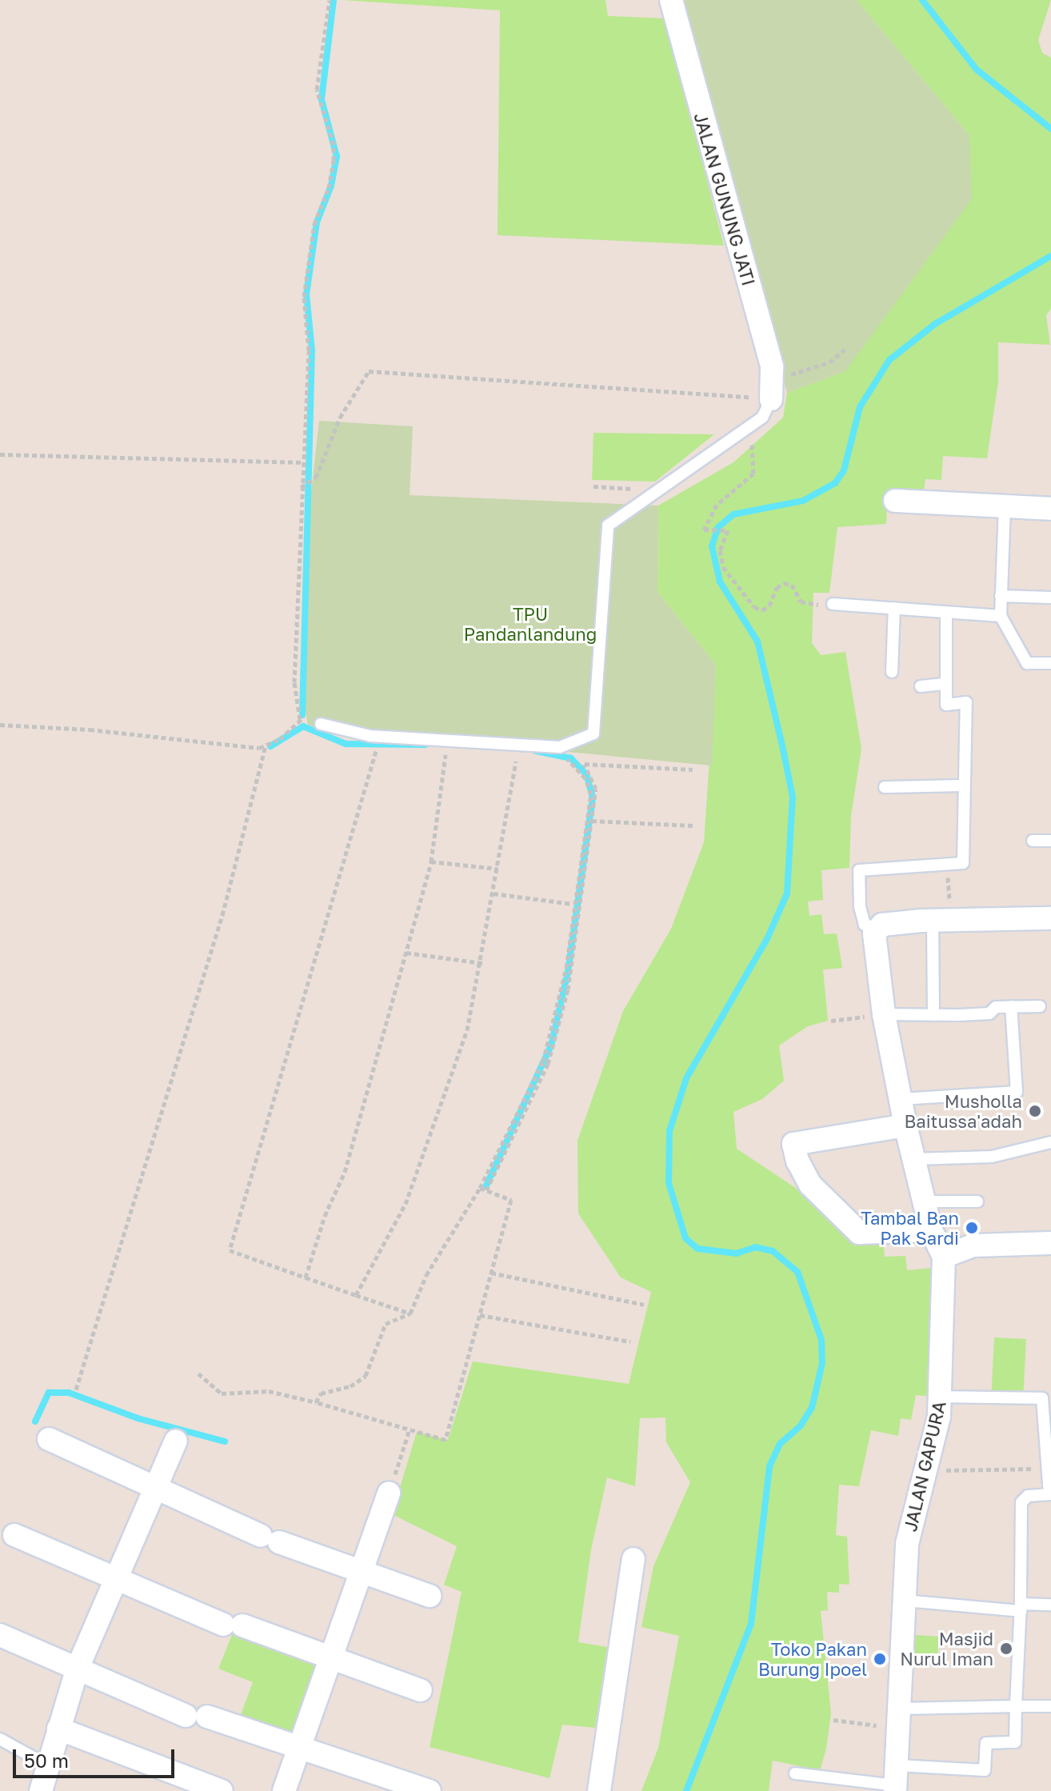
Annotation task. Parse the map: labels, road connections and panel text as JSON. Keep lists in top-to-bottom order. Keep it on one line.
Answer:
{"streets":{"street":["JALAN GUNUNG JATI","JALAN GAPURA"]},"parks":["TPU Pandanlandung"],"places":["Musholla Baitussa'adah","Tambal Ban Pak Sardi","Masjid Nurul Iman","Toko Pakan Burung Ipoel"],"scale_bar":"50 m"}
